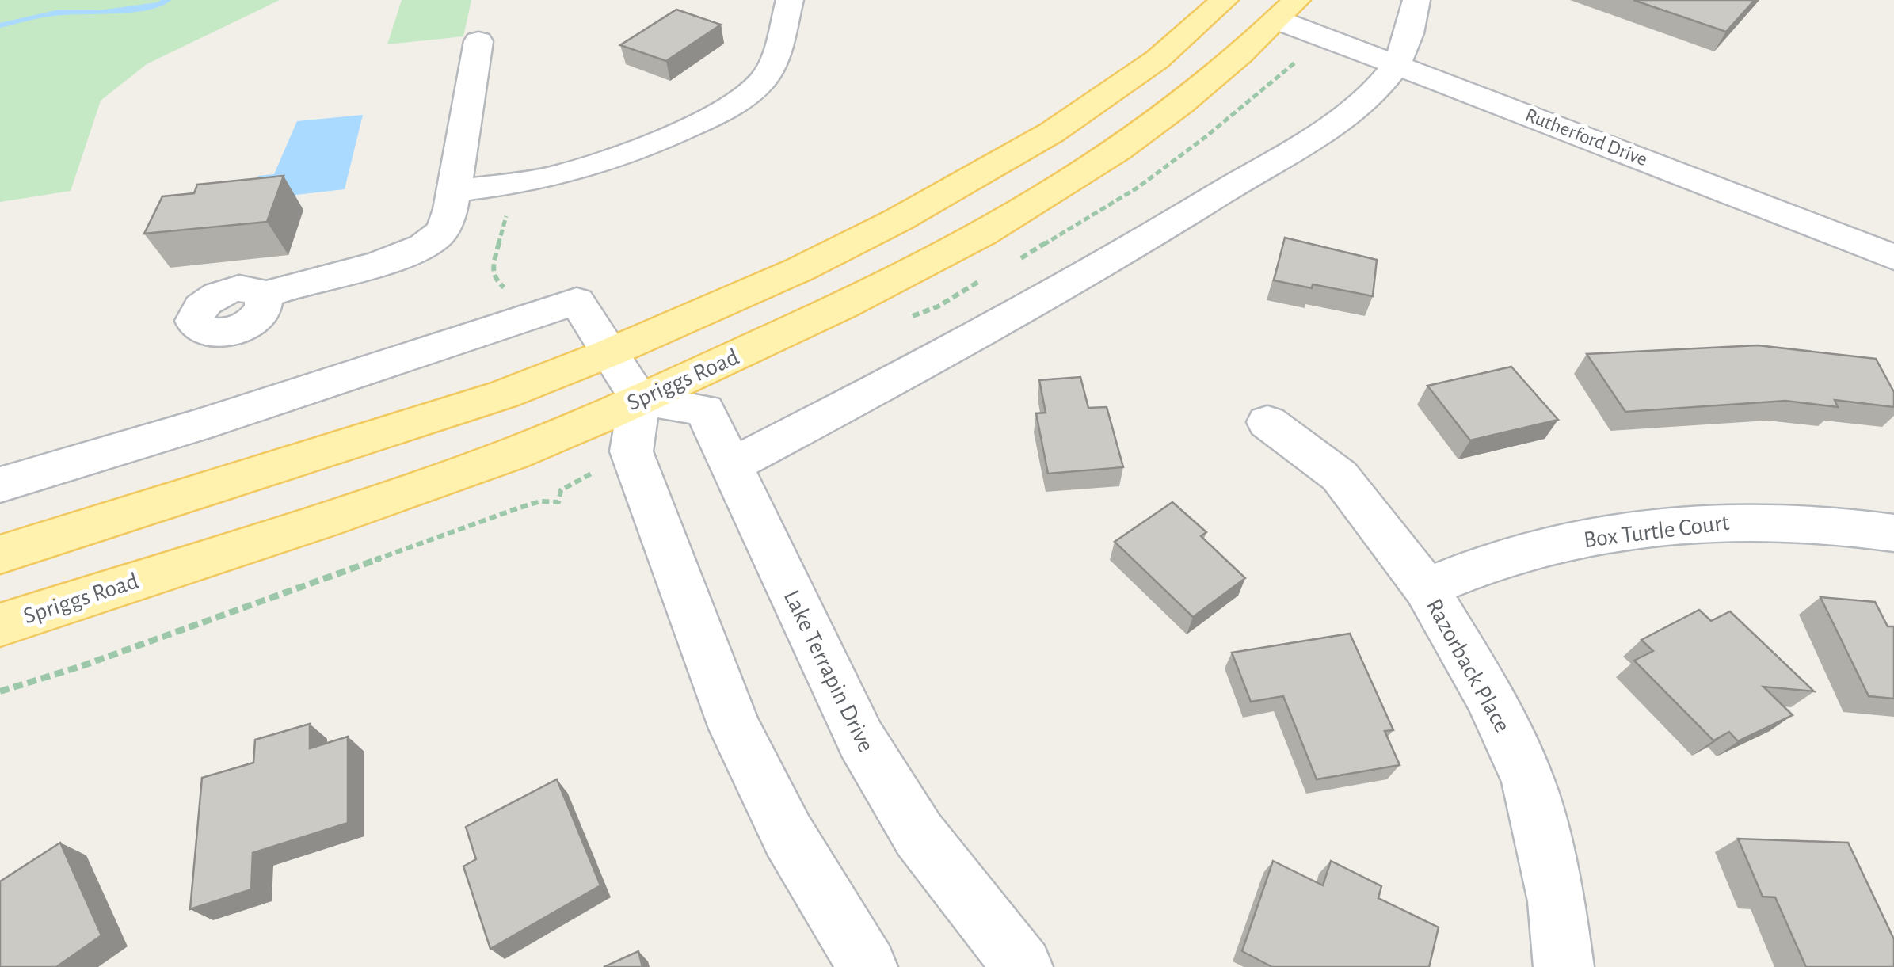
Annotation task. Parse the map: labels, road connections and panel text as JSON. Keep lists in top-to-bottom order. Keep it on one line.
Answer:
{"streets":{"main road":["Spriggs Road"],"street":["Rutherford Drive","Box Turtle Court","Razorback Place","Lake Terrapin Drive"]},"crossings":[["Rutherford Drive","Spriggs Road"],["Spriggs Road","Lake Terrapin Drive"],["Box Turtle Court","Razorback Place"]]}
